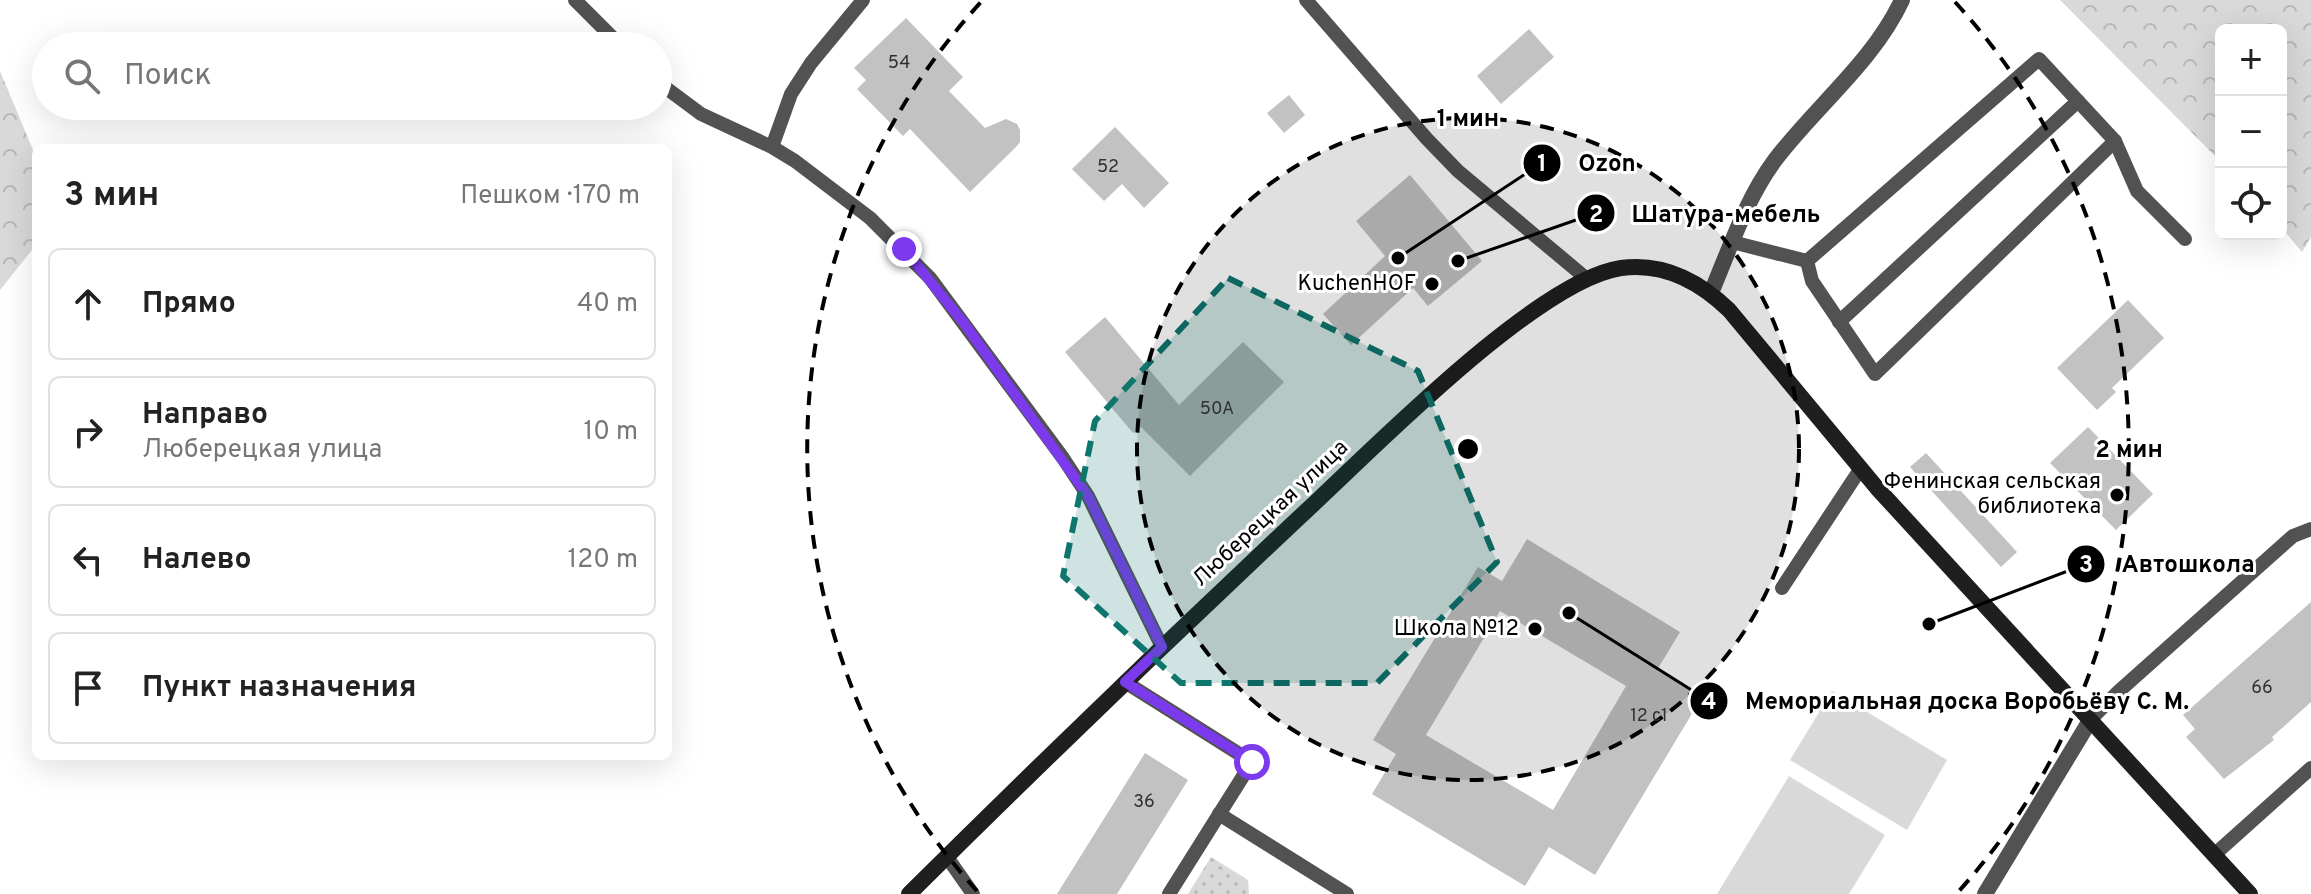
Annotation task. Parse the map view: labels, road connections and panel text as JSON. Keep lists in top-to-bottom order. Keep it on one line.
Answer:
{"streets":{"main road":["Люберецкая улица"]},"places":["Ozon","Шатура-мебель","KuchenHOF","Фенинская сельская библиотека","Мемориальная доска Воробьёву С. М.","Автошкола","Школа №12"],"house_numbers":["54","52","50А","66","12 с1","36"],"page":{"map_buttons":["+","−"],"search":"Поиск","heading":["3 мин","Пешком · 170 m"],"list":[["Прямо","40 m"],["Направо","Люберецкая улица","10 m"],["Налево","120 m"],"Пункт назначения"]},"rings":["1 мин","2 мин"]}
